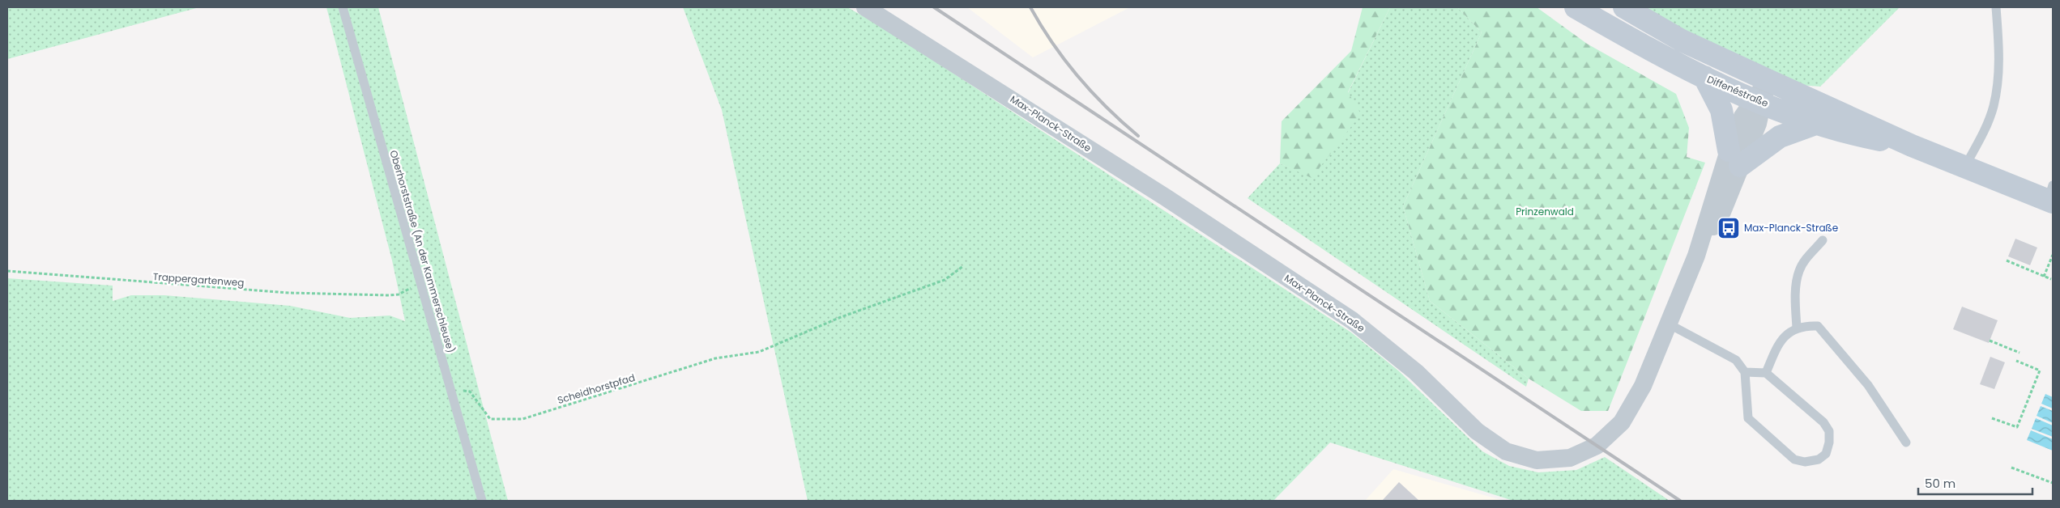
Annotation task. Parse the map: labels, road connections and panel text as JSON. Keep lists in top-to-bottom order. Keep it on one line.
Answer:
{"streets":{"main road":["Diffenéstraße"],"street":["Max-Planck-Straße"],"lane":["Oberhorststraße (An der Kammerschleuse)"],"path":["Trappergartenweg","Scheidhorstpfad"]},"crossings":[["Diffenéstraße","Max-Planck-Straße"],["Oberhorststraße (An der Kammerschleuse)","Trappergartenweg"],["Oberhorststraße (An der Kammerschleuse)","Scheidhorstpfad"]],"parks":["Prinzenwald"],"places":{"bus stop":["Max-Planck-Straße"]},"scale_bar":"50 m"}
